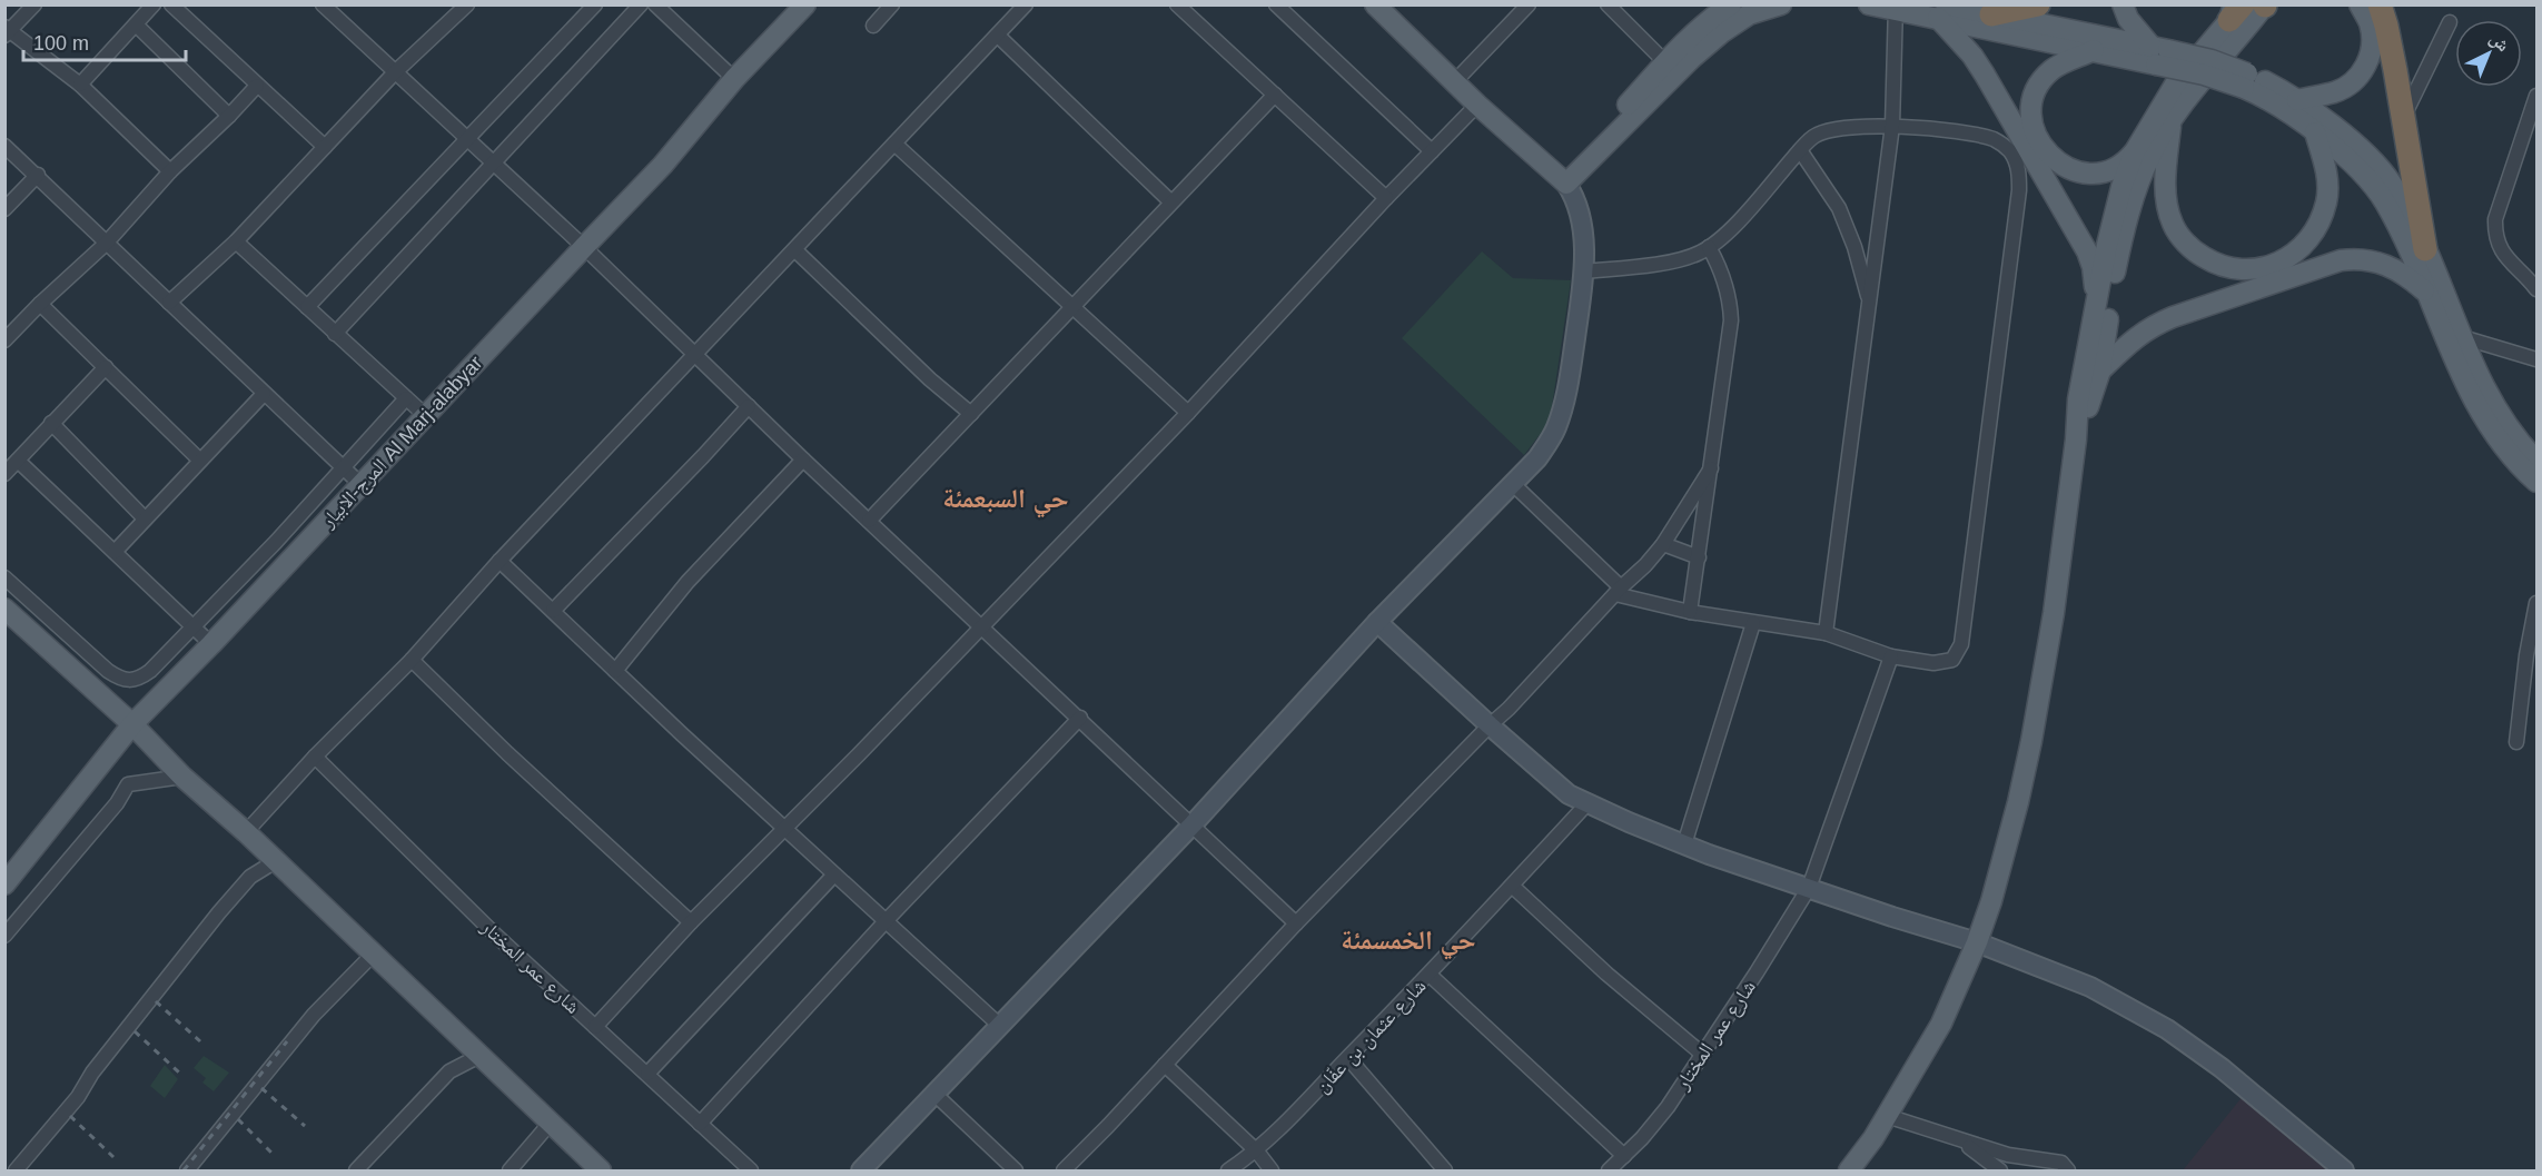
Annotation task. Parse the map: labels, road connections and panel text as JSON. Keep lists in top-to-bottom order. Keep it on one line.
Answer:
{"streets":{"main road":["المرج-الابيار Al Marj-alabyar"],"street":["شارع عمر المختار","شارع عثمان بن عفّان"]},"districts":["حي السبعمئة","حي الخمسمئة"],"scale_bar":"100 m","north":"top right"}
